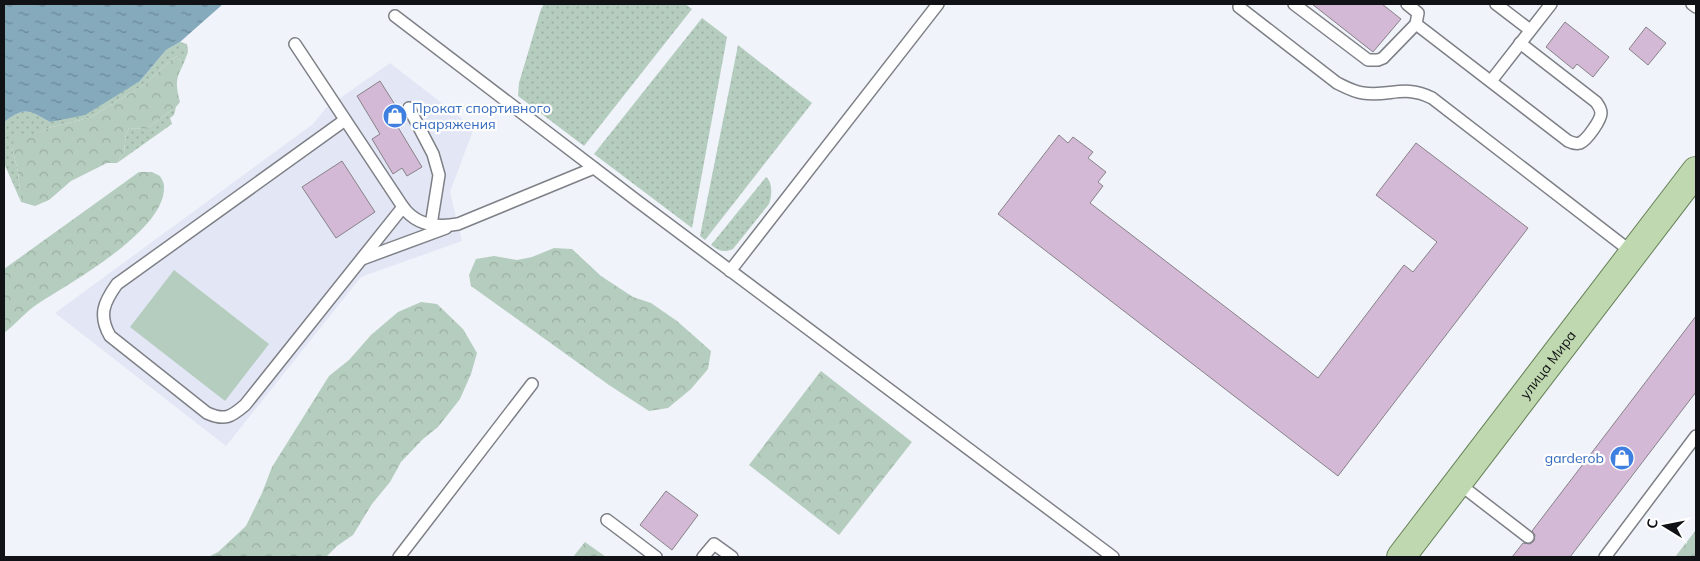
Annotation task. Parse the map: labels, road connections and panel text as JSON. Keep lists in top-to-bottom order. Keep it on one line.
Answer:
{"streets":{"main road":["улица Мира"]},"places":{"shop":["Прокат спортивного снаряжения","garderob"]},"north":"left"}
